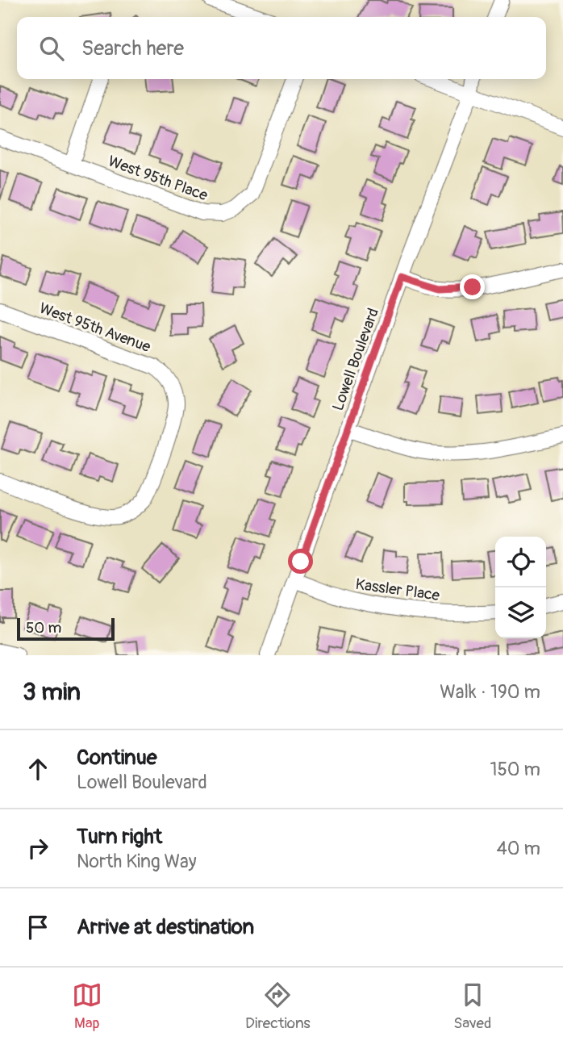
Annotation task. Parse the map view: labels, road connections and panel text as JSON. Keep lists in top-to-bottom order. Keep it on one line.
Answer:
{"streets":{"street":["West 95th Place","West 95th Avenue","Lowell Boulevard","Kassler Place"]},"crossings":[["Lowell Boulevard","Kassler Place"]],"scale_bar":"50 m","page":{"search":"Search here","scale":"50 m","heading":["3 min","Walk · 190 m"],"list":[["Continue","Lowell Boulevard","150 m"],["Turn right","North King Way","40 m"],"Arrive at destination"],"nav":["Map","Directions","Saved"]}}
